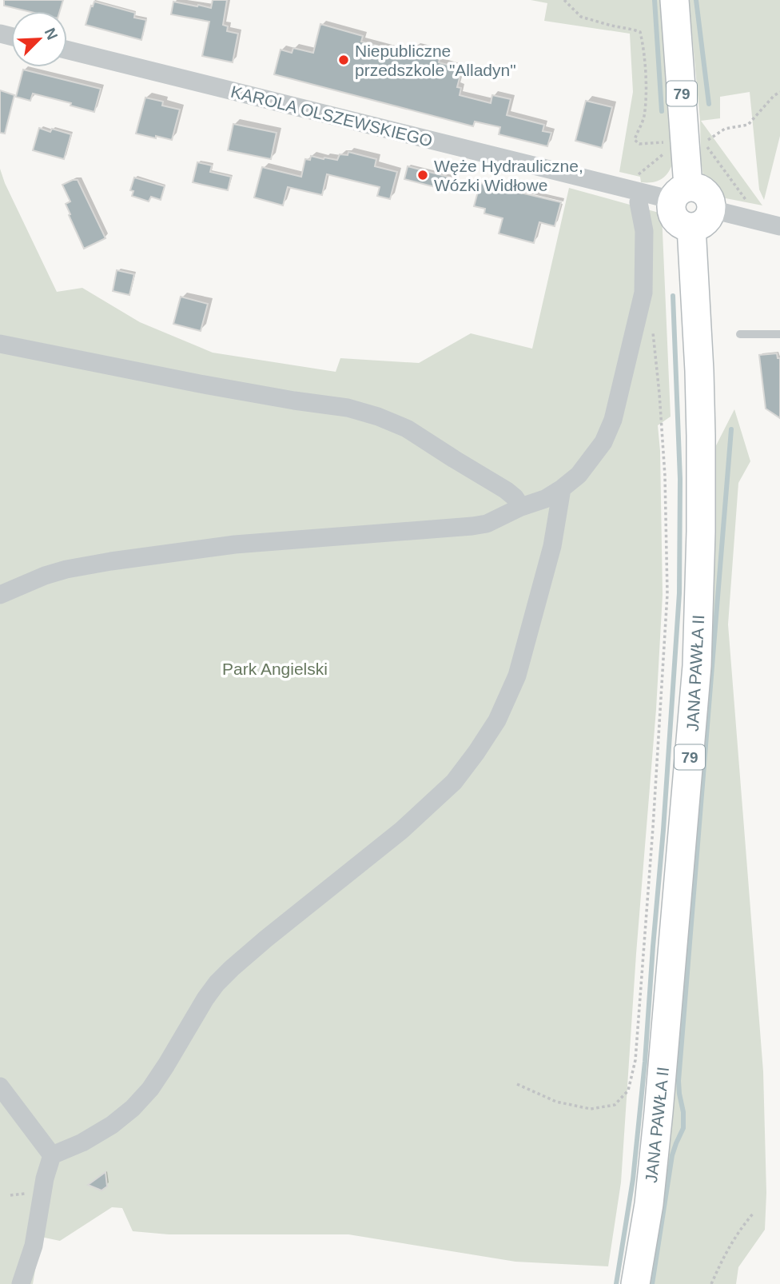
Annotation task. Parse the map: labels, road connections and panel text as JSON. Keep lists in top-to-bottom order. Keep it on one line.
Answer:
{"streets":{"main road":["79","JANA PAWŁA II"],"street":["KAROLA OLSZEWSKIEGO"]},"crossings":[["79","KAROLA OLSZEWSKIEGO"],["79","JANA PAWŁA II"],["KAROLA OLSZEWSKIEGO","JANA PAWŁA II"]],"parks":["Park Angielski"],"places":["Niepubliczne przedszkole \"Alladyn\"","Węże Hydrauliczne, Wózki Widłowe"],"north":"top right"}
